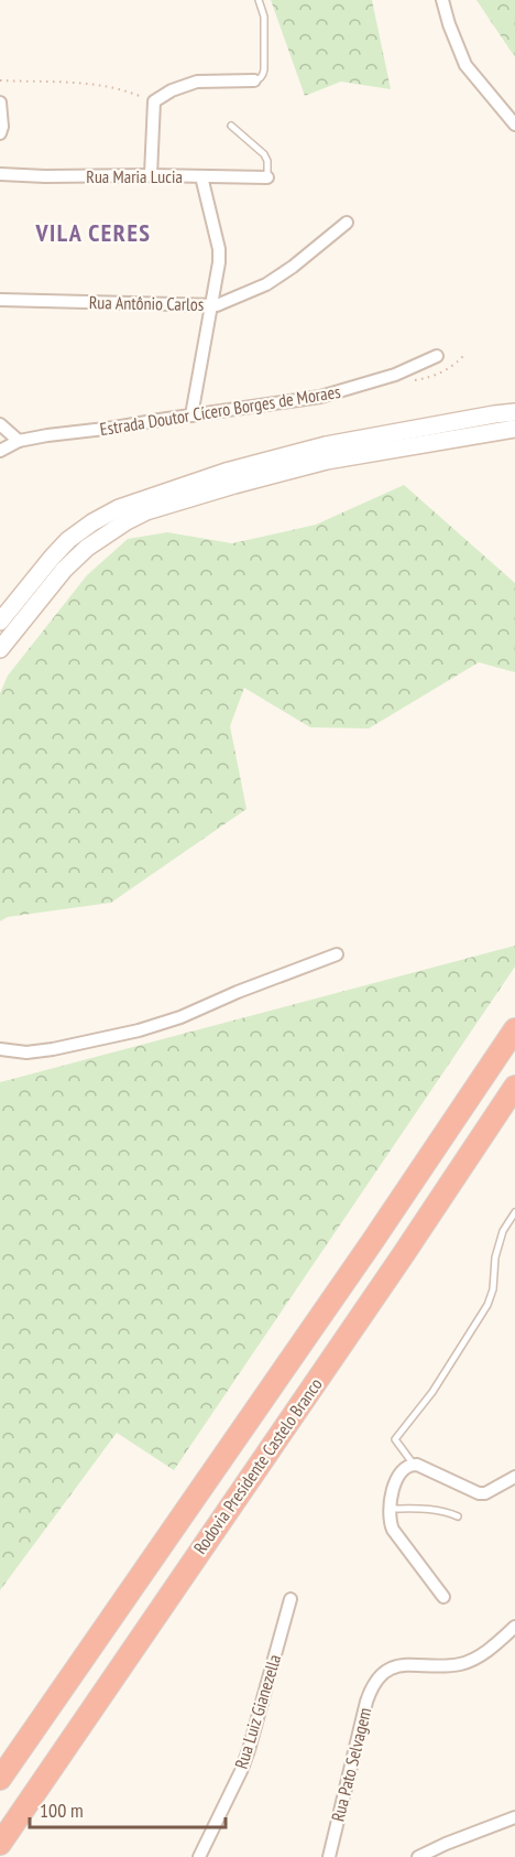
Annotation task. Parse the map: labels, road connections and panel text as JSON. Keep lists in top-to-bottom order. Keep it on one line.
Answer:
{"streets":{"highway":["Rodovia Presidente Castelo Branco"],"street":["Rua Maria Lucia","Rua Antônio Carlos","Estrada Doutor Cícero Borges de Moraes","Rua Luiz Gianezella","Rua Pato Selvagem"]},"districts":["VILA CERES"],"scale_bar":"100 m"}
